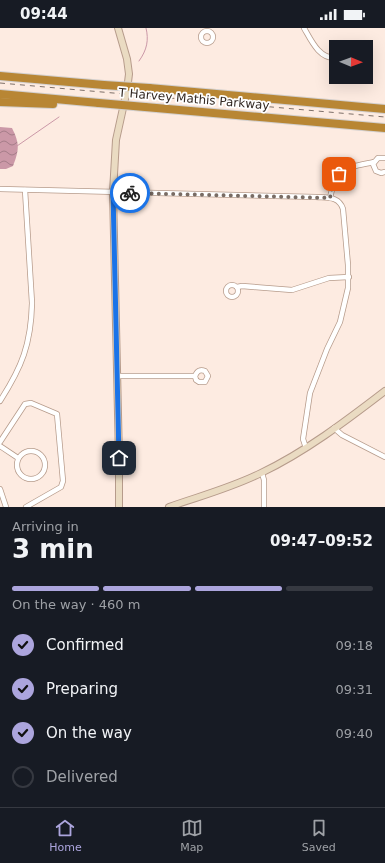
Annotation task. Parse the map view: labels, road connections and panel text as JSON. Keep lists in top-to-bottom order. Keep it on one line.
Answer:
{"streets":{"highway":["T Harvey Mathis Parkway"]},"north":"right","page":{"status":"09:44","heading":["3 min","Arriving in","09:47–09:52"],"bar":"On the way · 460 m","list":[["Confirmed","09:18"],["Preparing","09:31"],["On the way","09:40"],"Delivered"],"tabs":["Home","Map","Saved"]}}
